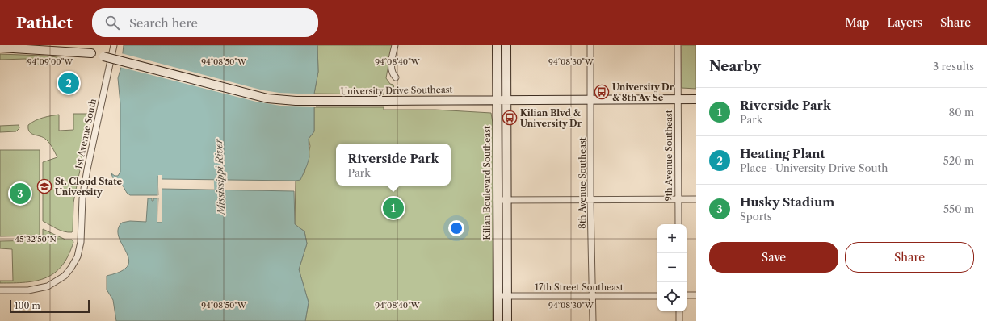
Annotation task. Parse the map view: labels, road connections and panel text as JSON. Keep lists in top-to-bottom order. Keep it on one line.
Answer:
{"streets":{"street":["University Drive Southeast","1st Avenue South","9th Avenue Southeast","Kilian Boulevard Southeast","8th Avenue Southeast","17th Street Southeast"]},"crossings":[["University Drive Southeast","9th Avenue Southeast"],["University Drive Southeast","Kilian Boulevard Southeast"],["University Drive Southeast","8th Avenue Southeast"],["Kilian Boulevard Southeast","17th Street Southeast"],["8th Avenue Southeast","17th Street Southeast"]],"water":["Mississippi River"],"places":{"bus stop":["University Dr & 8th Av Se","Kilian Blvd & University Dr"],"school or university":["St. Cloud State University"]},"scale_bar":"100 m","page":{"header":"Pathlet","search":"Search here","nav":["Map","Layers","Share"],"heading":["Nearby","3 results"],"pins":["2","3","1"],"list":[{"mark":"1","name":"Riverside Park","note":"Park","value":"80 m"},{"mark":"2","name":"Heating Plant","note":"Place · University Drive South","value":"520 m"},{"mark":"3","name":"Husky Stadium","note":"Sports","value":"550 m"}],"popup":["Riverside Park","Park"],"map_buttons":["+","−"],"buttons":["Save","Share"],"scale":"100 m"},"coordinates":["94°09'00\"W","94°08'50\"W","94°08'40\"W","94°08'30\"W","45°32'50\"N"]}
